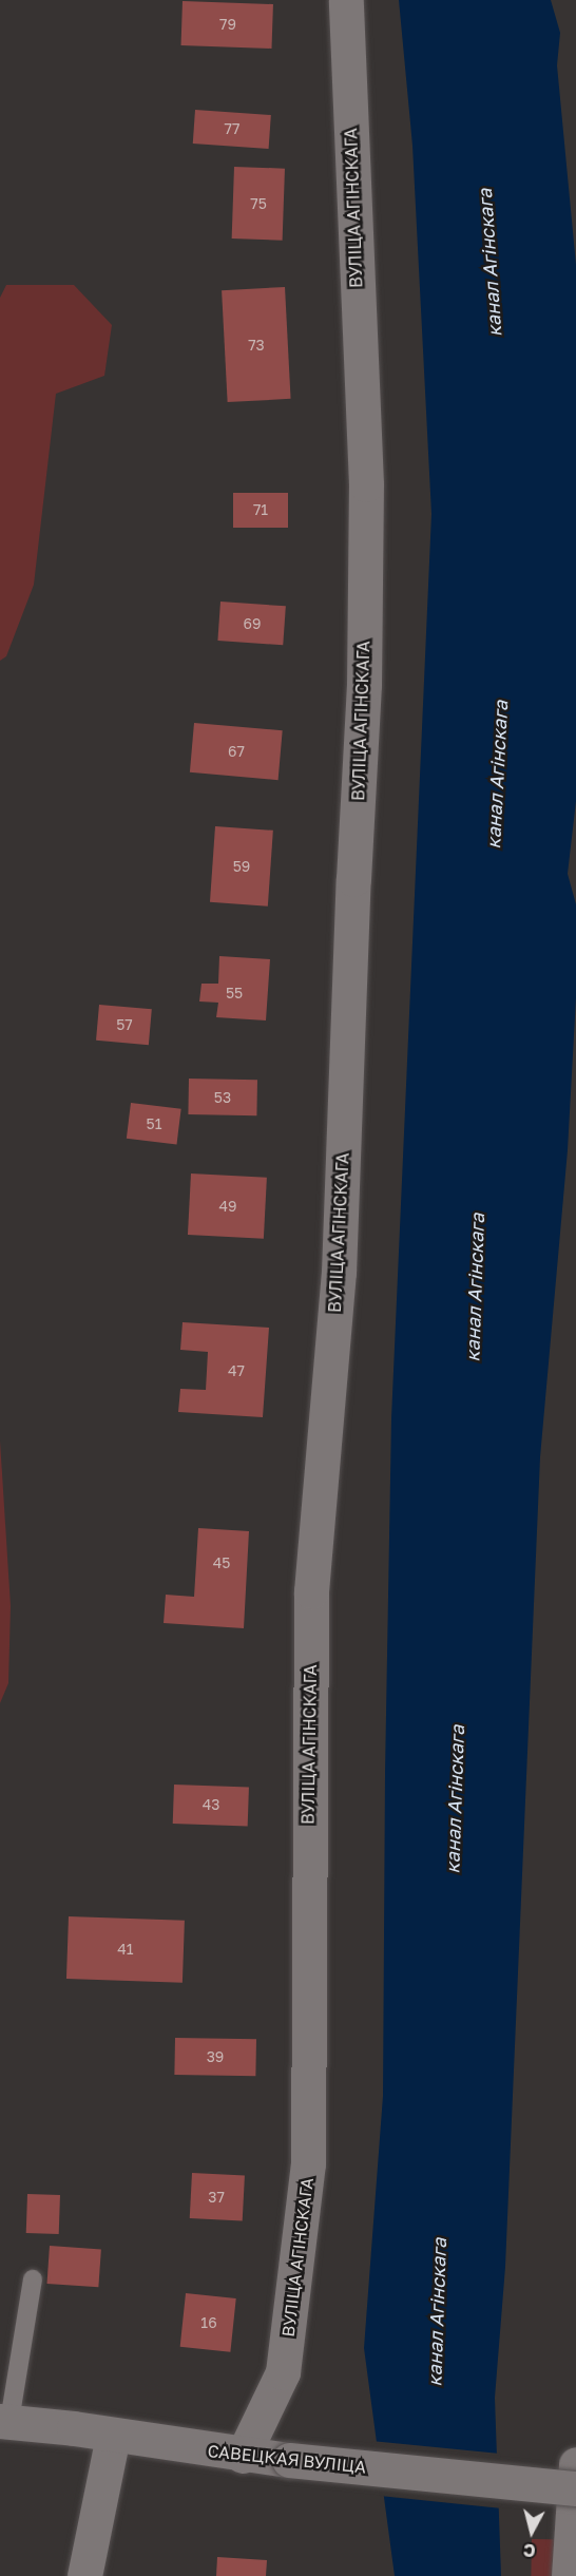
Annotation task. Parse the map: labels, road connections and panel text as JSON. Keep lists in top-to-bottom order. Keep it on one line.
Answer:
{"streets":{"street":["ВУЛІЦА АГІНСКАГА","САВЕЦКАЯ ВУЛІЦА"]},"crossings":[["ВУЛІЦА АГІНСКАГА","САВЕЦКАЯ ВУЛІЦА"]],"water":["канал Агінскага"],"house_numbers":["79","77","75","73","71","69","67","59","55","57","53","51","49","47","45","43","41","39","37","16"],"north":"bottom"}
